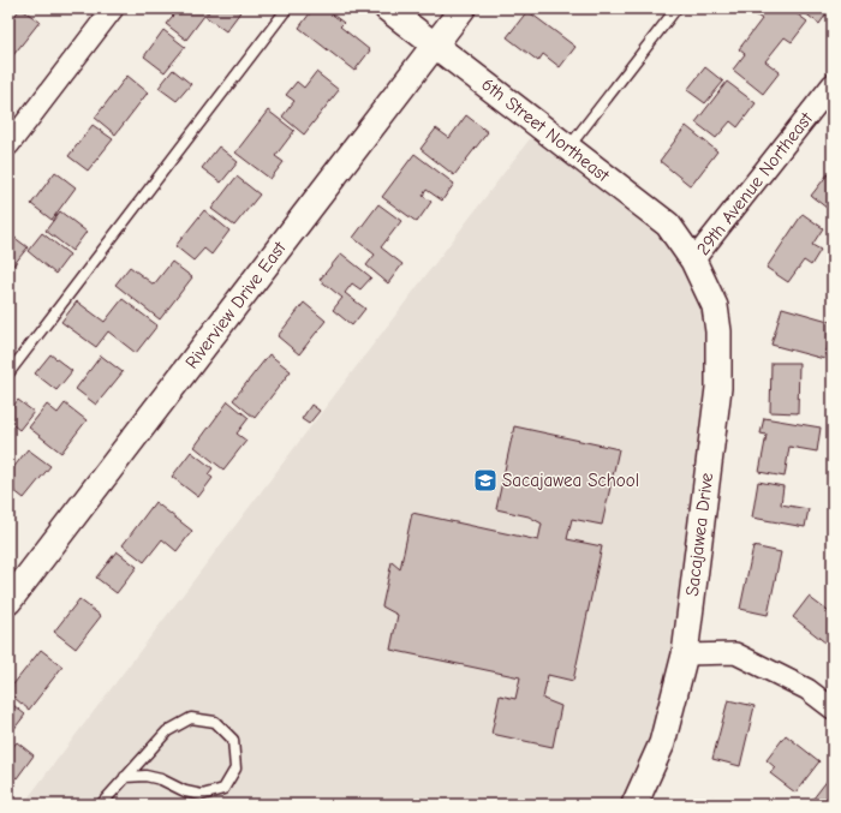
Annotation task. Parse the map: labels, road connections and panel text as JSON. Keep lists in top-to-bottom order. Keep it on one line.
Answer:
{"streets":{"street":["6th Street Northeast","29th Avenue Northeast","Riverview Drive East","Sacajawea Drive"]},"crossings":[["6th Street Northeast","29th Avenue Northeast"],["6th Street Northeast","Riverview Drive East"],["6th Street Northeast","Sacajawea Drive"],["29th Avenue Northeast","Sacajawea Drive"]],"places":{"school or university":["Sacajawea School"]}}
